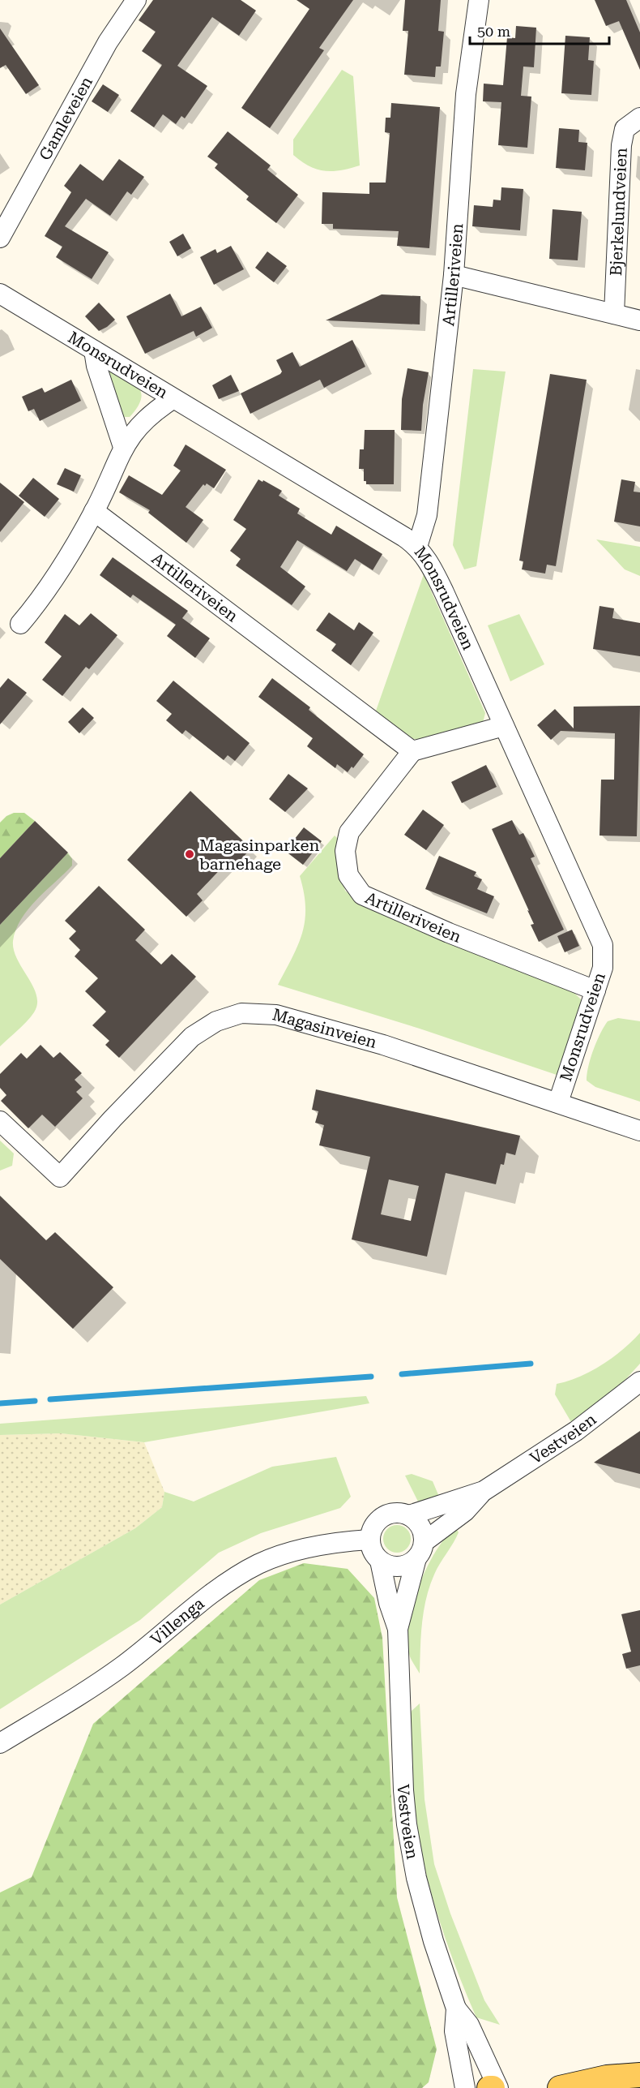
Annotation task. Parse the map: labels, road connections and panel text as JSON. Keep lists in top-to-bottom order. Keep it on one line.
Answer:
{"streets":{"street":["Gamleveien","Bjerkelundveien","Artilleriveien","Monsrudveien","Magasinveien","Vestveien","Villenga"]},"crossings":[["Artilleriveien","Monsrudveien"],["Monsrudveien","Magasinveien"],["Vestveien","Villenga"]],"places":["Magasinparken barnehage"],"scale_bar":"50 m"}
